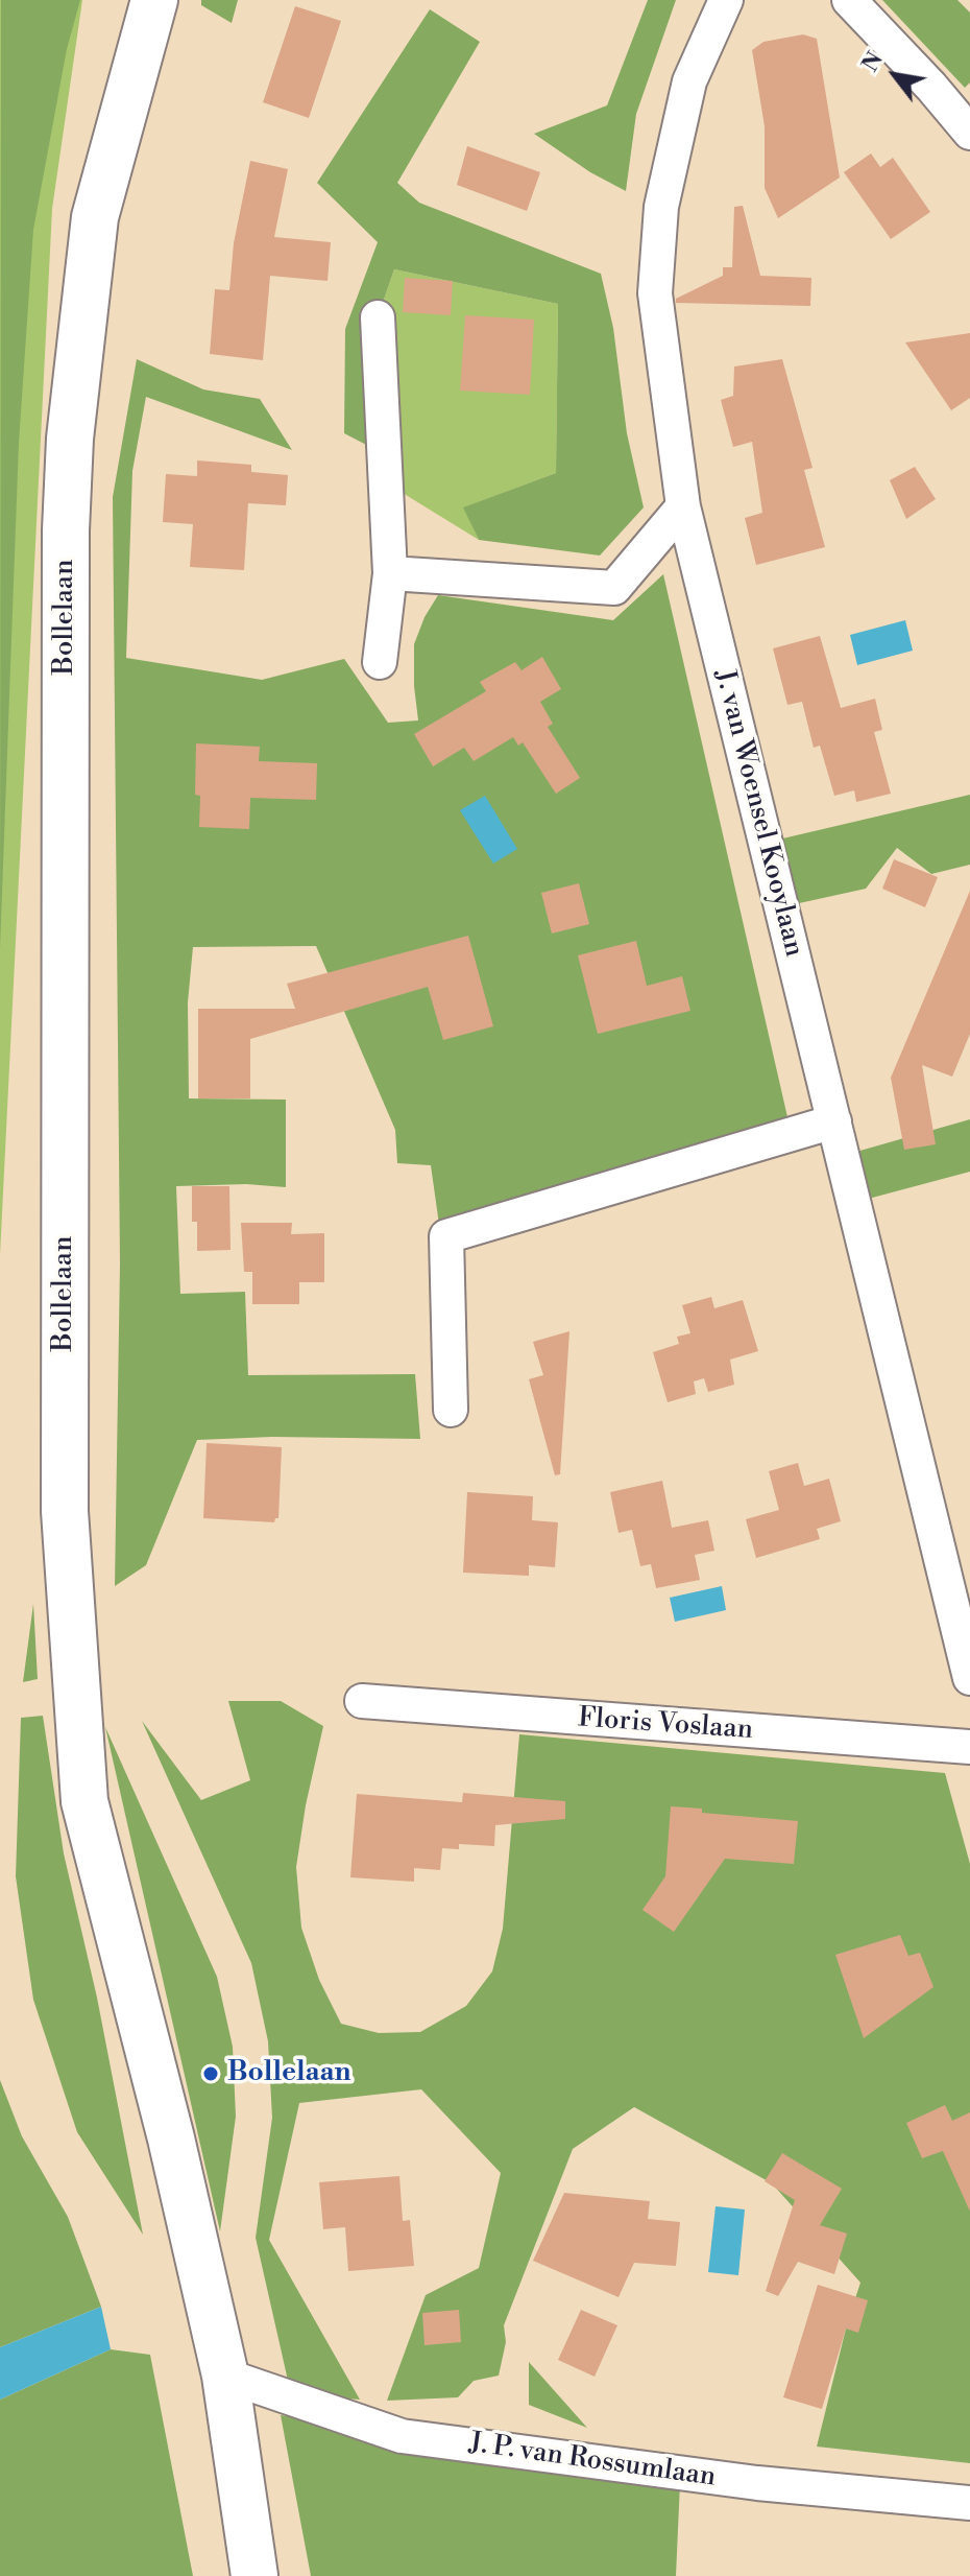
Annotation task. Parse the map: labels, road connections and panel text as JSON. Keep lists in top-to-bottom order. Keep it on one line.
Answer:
{"streets":{"main road":["Bollelaan"],"street":["J. van Woensel Kooylaan","Floris Voslaan","J. P. van Rossumlaan"]},"crossings":[["Bollelaan","J. P. van Rossumlaan"]],"places":["Bollelaan"],"north":"top left"}
